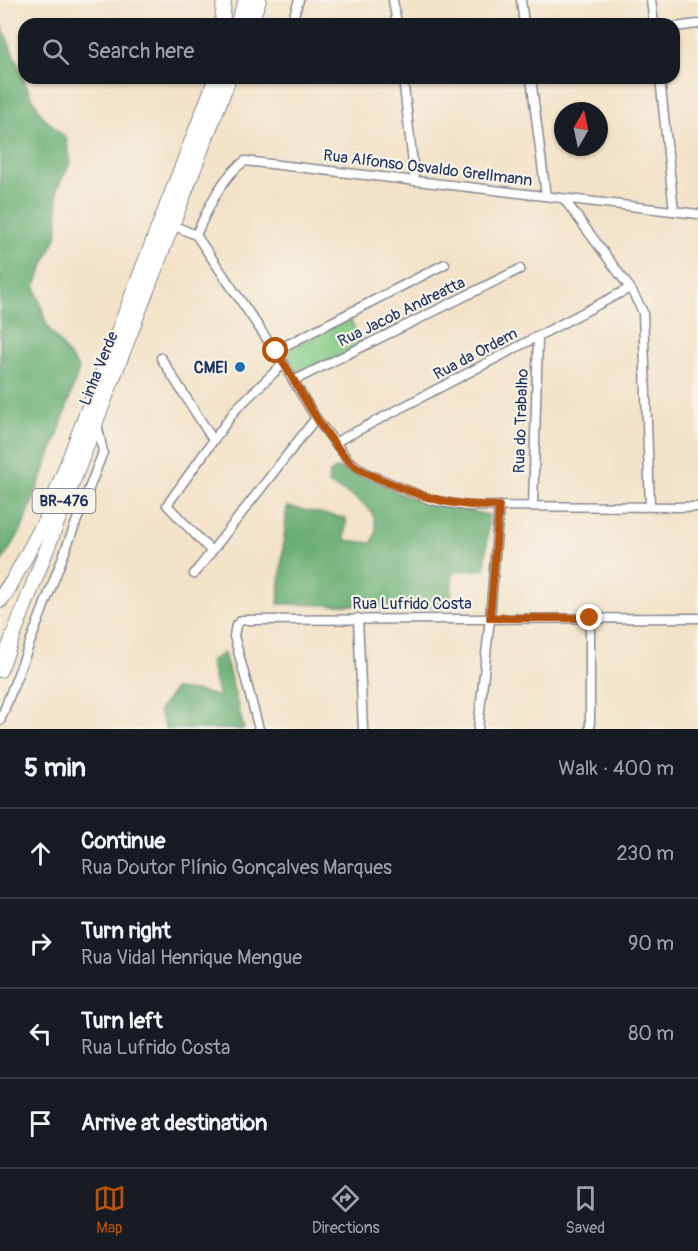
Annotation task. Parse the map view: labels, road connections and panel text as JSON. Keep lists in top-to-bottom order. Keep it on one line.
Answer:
{"streets":{"highway":["Linha Verde","BR-476"],"street":["Rua Alfonso Osvaldo Grellmann","Rua Jacob Andreatta","Rua da Ordem","Rua do Trabalho","Rua Lufrido Costa"]},"crossings":[["Rua da Ordem","Rua do Trabalho"]],"places":["CMEI"],"north":"top","page":{"search":"Search here","heading":["5 min","Walk · 400 m"],"list":[["Continue","Rua Doutor Plínio Gonçalves Marques","230 m"],["Turn right","Rua Vidal Henrique Mengue","90 m"],["Turn left","Rua Lufrido Costa","80 m"],"Arrive at destination"],"nav":["Map","Directions","Saved"]}}
